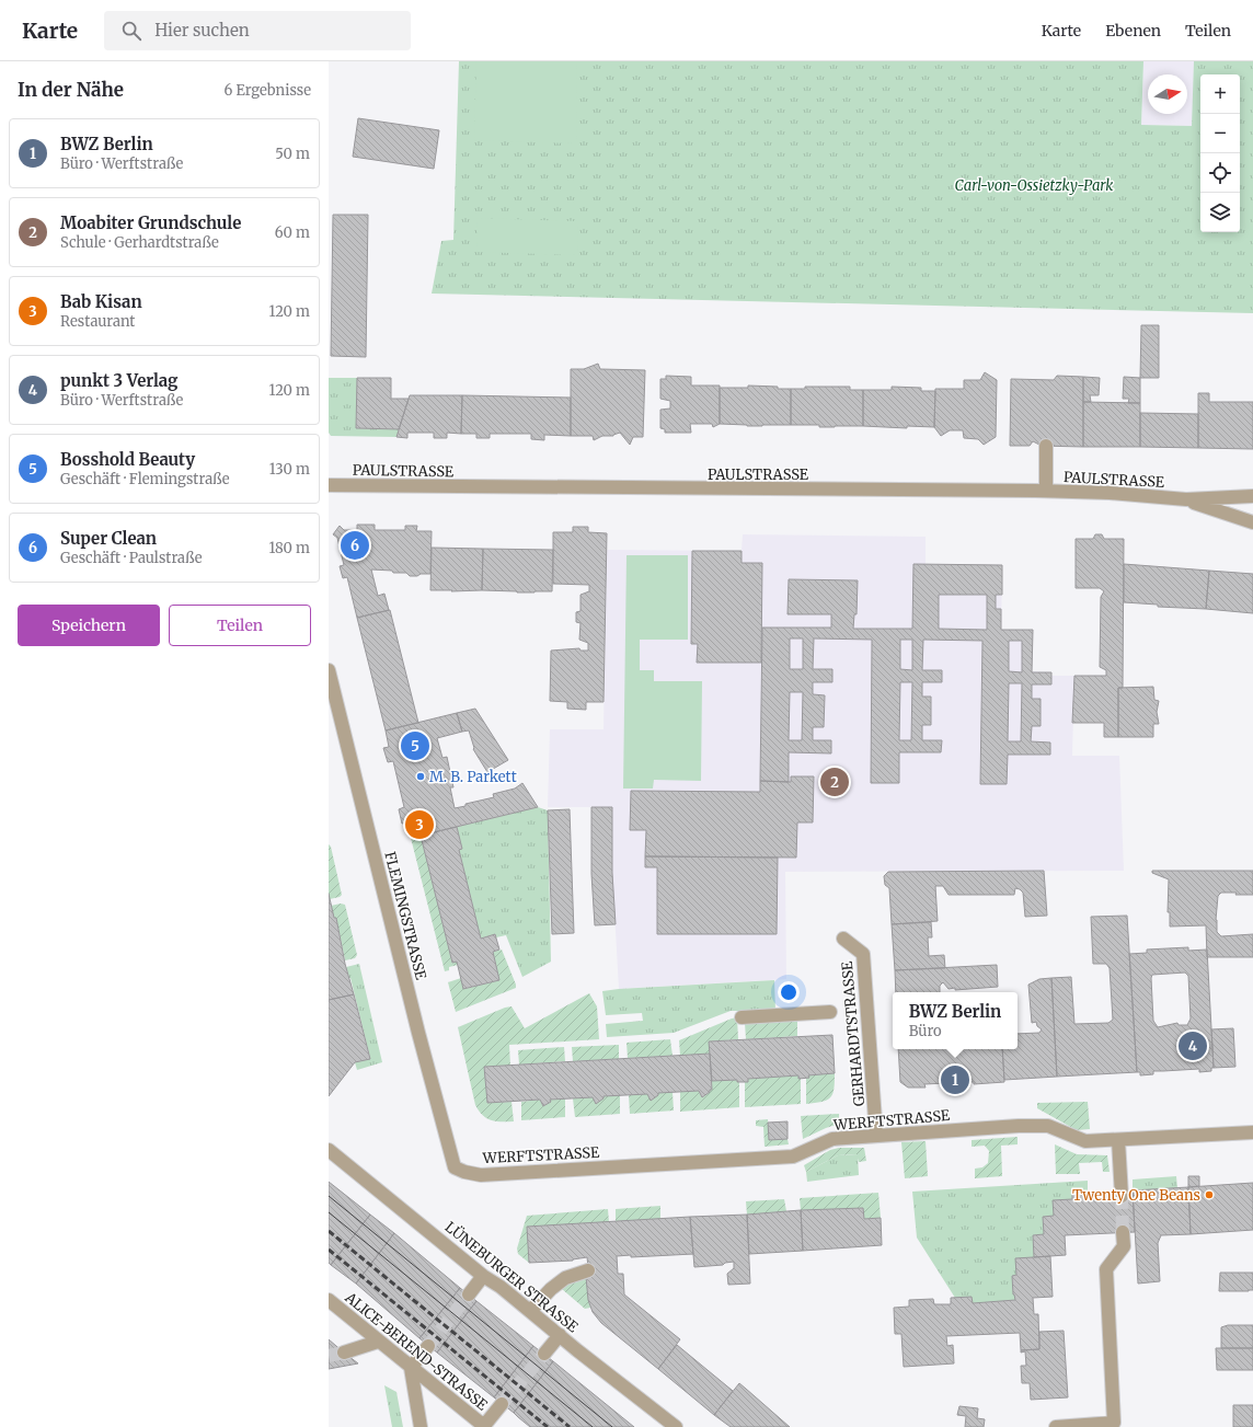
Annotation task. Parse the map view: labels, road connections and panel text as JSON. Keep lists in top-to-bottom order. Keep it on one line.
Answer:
{"streets":{"street":["PAULSTRASSE","FLEMINGSTRASSE","GERHARDTSTRASSE","WERFTSTRASSE","LÜNEBURGER STRASSE","ALICE-BEREND-STRASSE"]},"crossings":[["FLEMINGSTRASSE","WERFTSTRASSE"],["GERHARDTSTRASSE","WERFTSTRASSE"]],"parks":["Carl-von-Ossietzky-Park"],"places":["M. B. Parkett","Twenty One Beans"],"north":"right","page":{"header":"Karte","search":"Hier suchen","nav":["Karte","Ebenen","Teilen"],"heading":["In der Nähe","6 Ergebnisse"],"map_buttons":["+","−"],"list":[{"mark":"1","name":"BWZ Berlin","note":"Büro · Werftstraße","value":"50 m"},{"mark":"2","name":"Moabiter Grundschule","note":"Schule · Gerhardtstraße","value":"60 m"},{"mark":"3","name":"Bab Kisan","note":"Restaurant","value":"120 m"},{"mark":"4","name":"punkt 3 Verlag","note":"Büro · Werftstraße","value":"120 m"},{"mark":"5","name":"Bosshold Beauty","note":"Geschäft · Flemingstraße","value":"130 m"},{"mark":"6","name":"Super Clean","note":"Geschäft · Paulstraße","value":"180 m"}],"pins":["6","5","2","3","4","1"],"buttons":["Speichern","Teilen"],"popup":["BWZ Berlin","Büro"]}}
